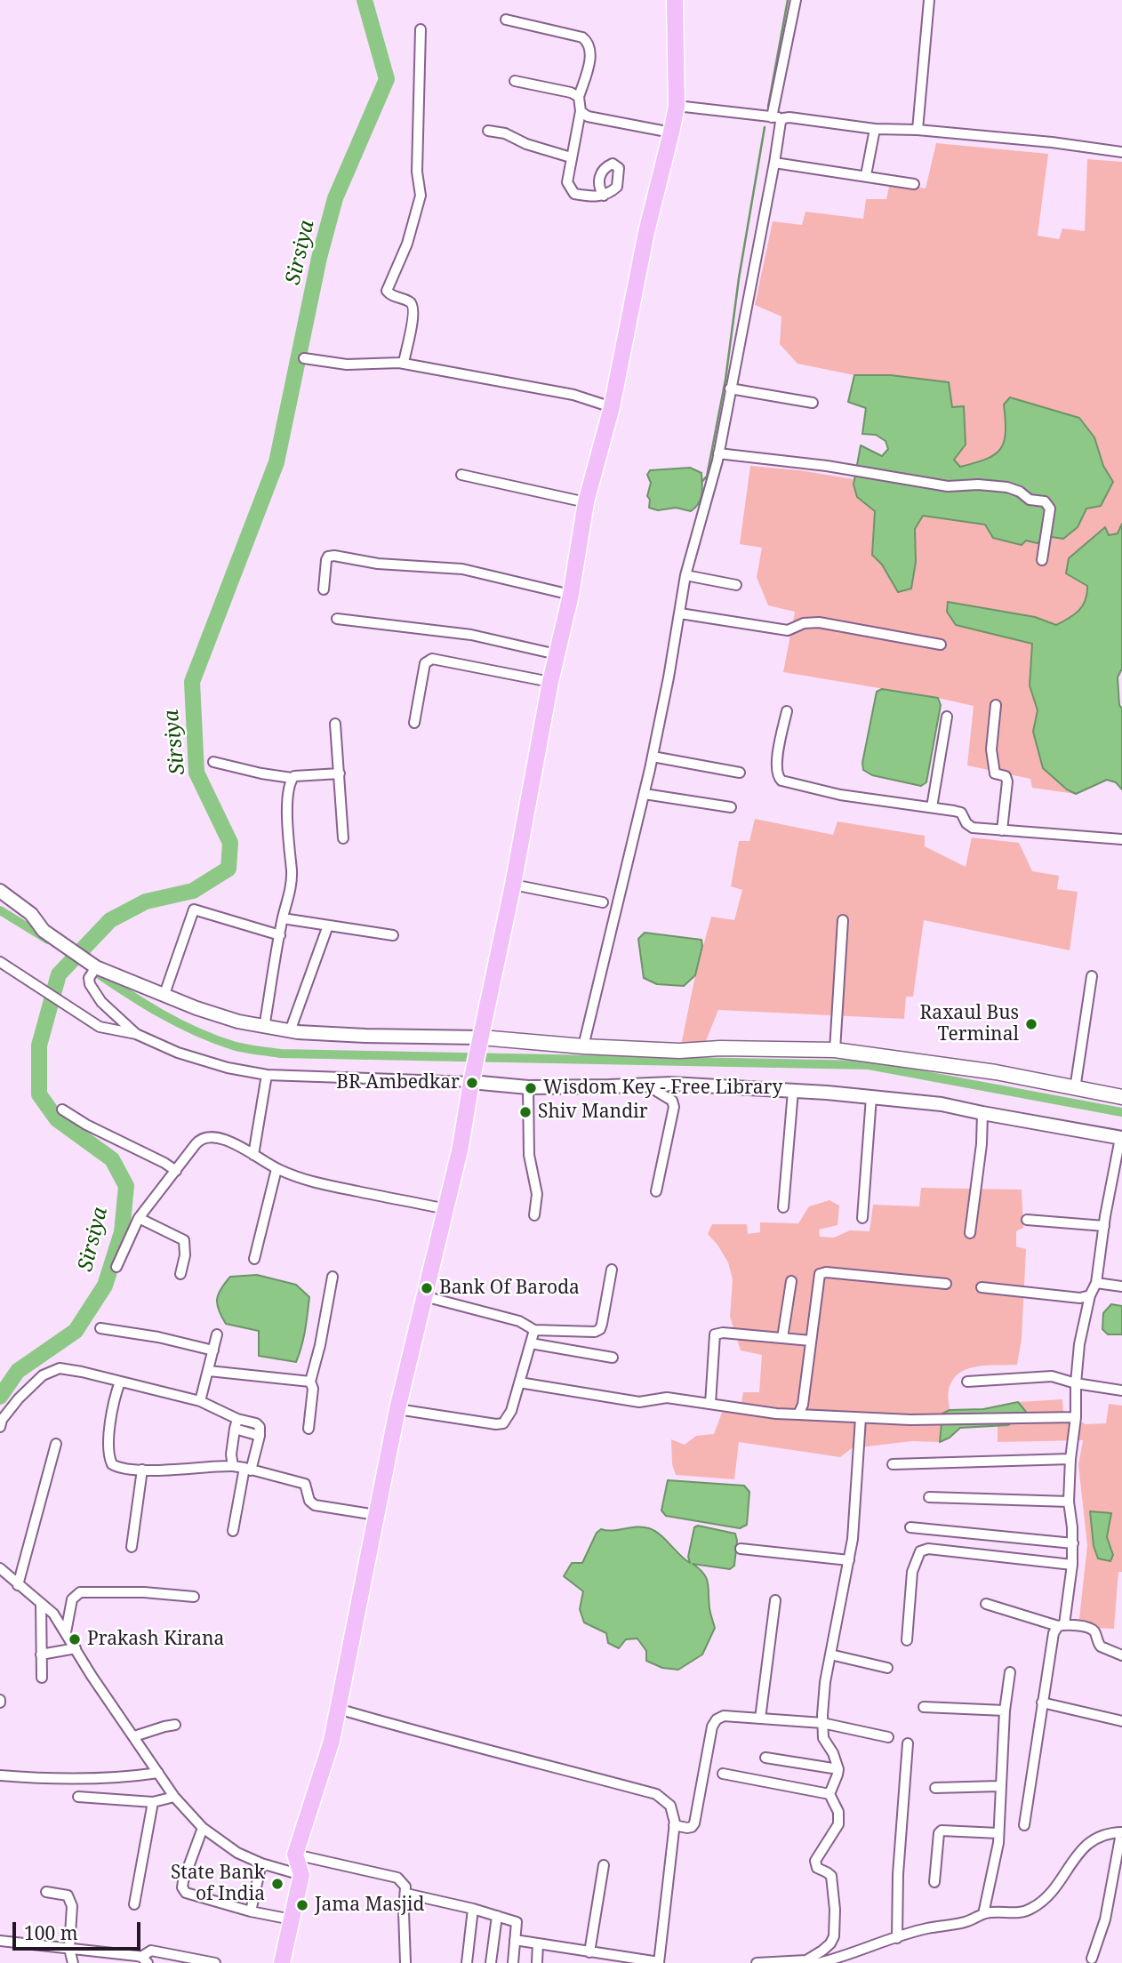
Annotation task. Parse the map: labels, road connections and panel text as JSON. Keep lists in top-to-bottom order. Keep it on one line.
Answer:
{"water":["Sirsiya"],"places":["Raxaul Bus Terminal","BR Ambedkar","Wisdom Key - Free Library","Shiv Mandir","Bank Of Baroda","Prakash Kirana","State Bank of India","Jama Masjid"],"scale_bar":"100 m"}
